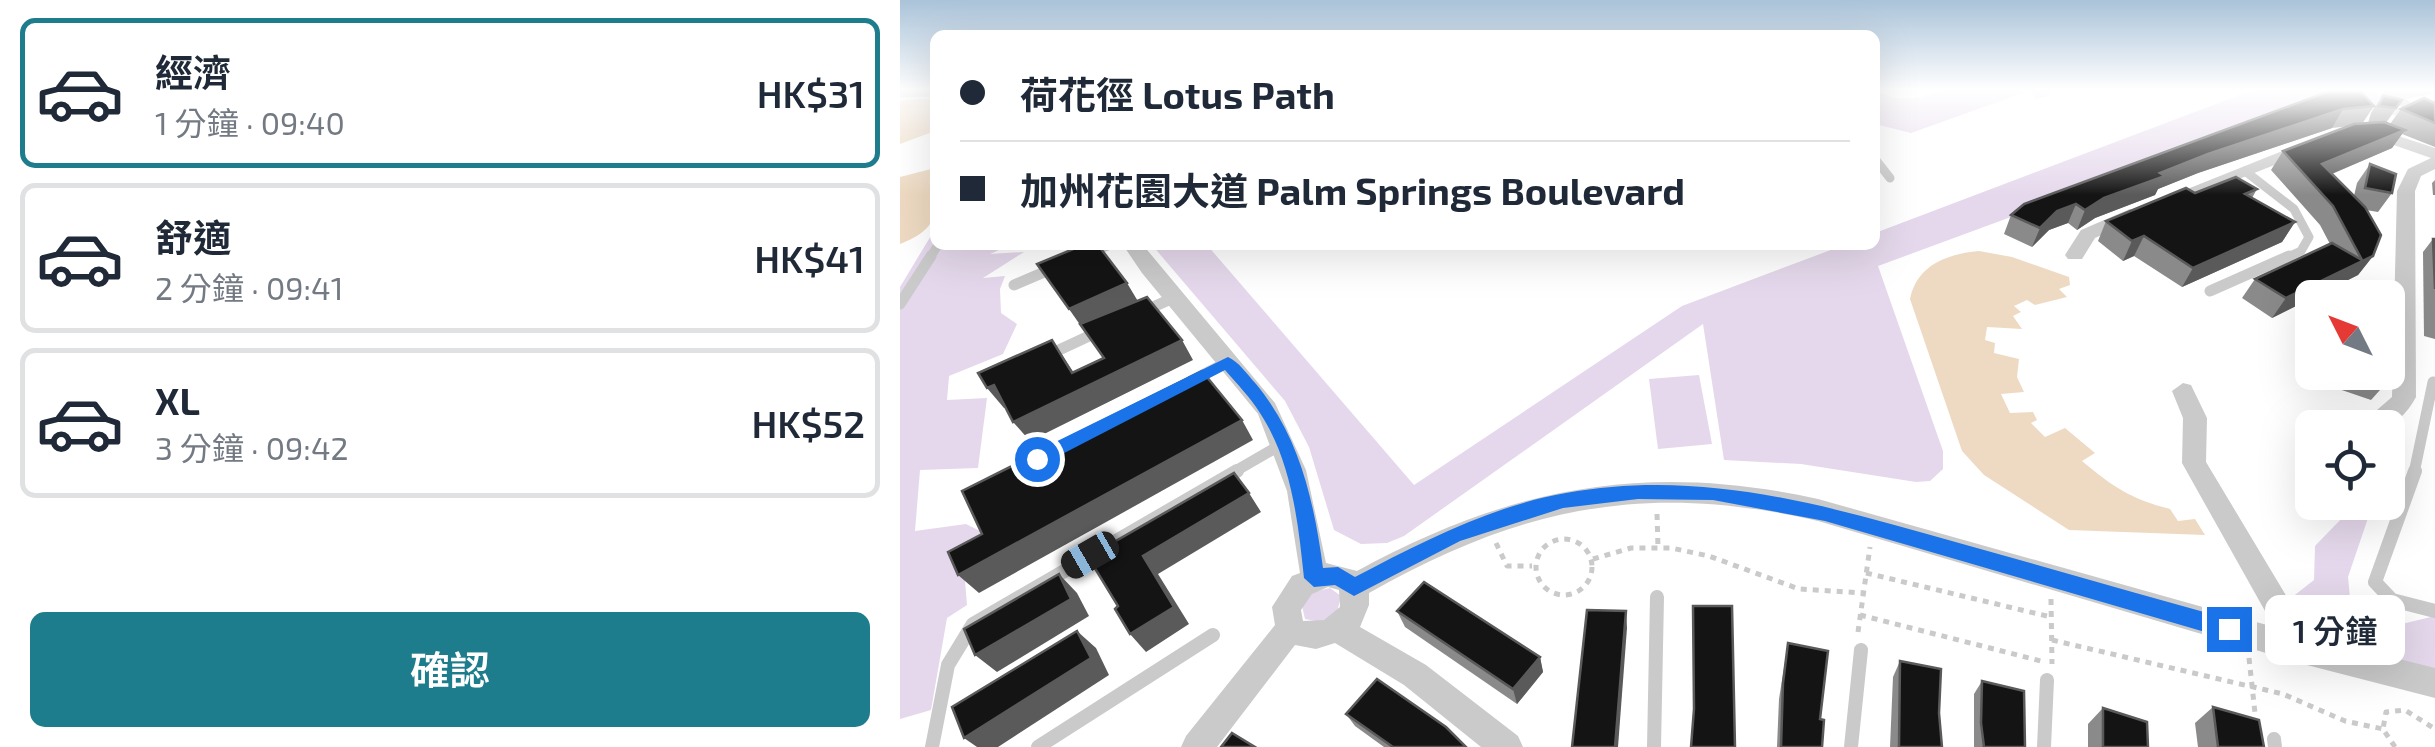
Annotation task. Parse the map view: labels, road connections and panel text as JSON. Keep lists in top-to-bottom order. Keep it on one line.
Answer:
{"north":"top left","page":{"list":[{"name":"經濟","note":"1 分鐘 · 09:40","value":"HK$31"},{"name":"舒適","note":"2 分鐘 · 09:41","value":"HK$41"},{"name":"XL","note":"3 分鐘 · 09:42","value":"HK$52"}],"banner":["荷花徑 Lotus Path","加州花園大道 Palm Springs Boulevard"],"buttons":"確認","bubble":"1 分鐘"}}
